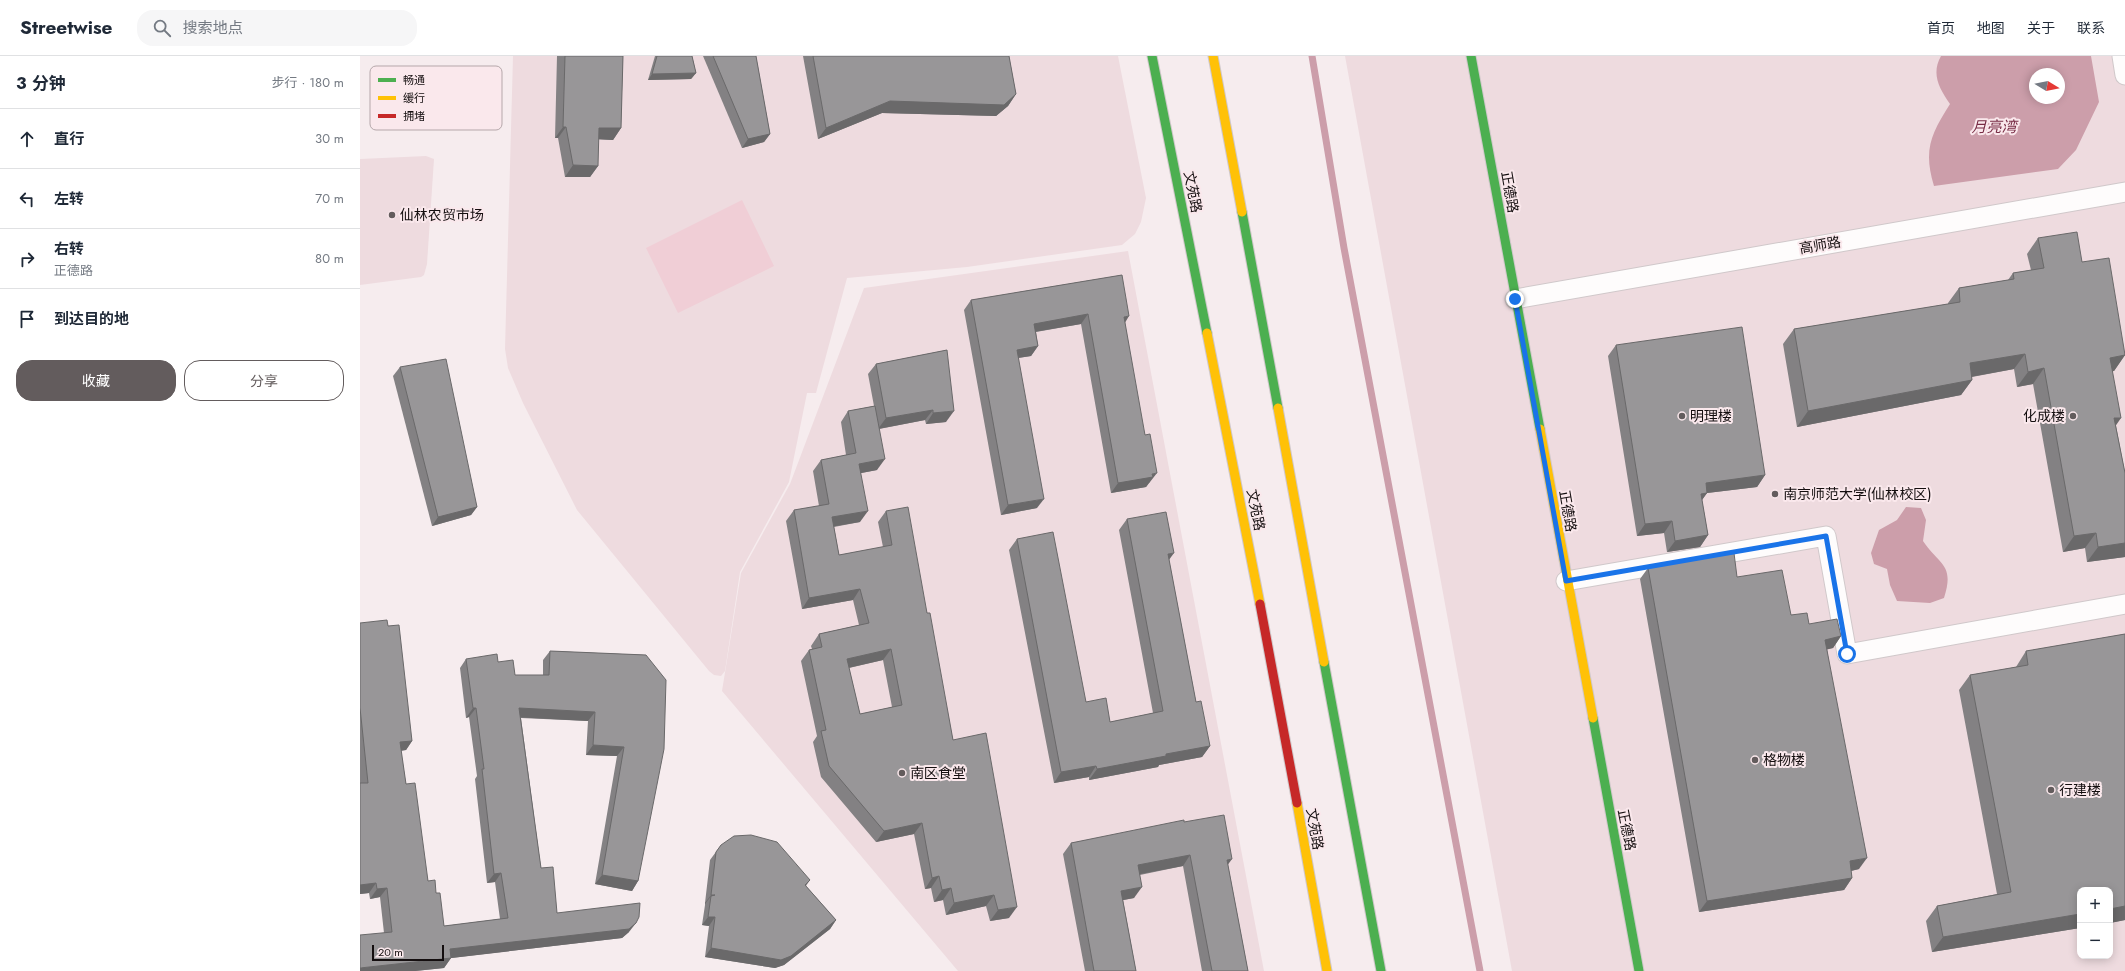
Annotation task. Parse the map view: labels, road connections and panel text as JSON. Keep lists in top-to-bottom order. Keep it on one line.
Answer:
{"streets":{"main road":["文苑路","正德路"],"street":["高师路"]},"crossings":[["正德路","高师路"]],"water":["月亮湾"],"places":["仙林农贸市场","明理楼","化成楼","南京师范大学(仙林校区)","格物楼","南区食堂","行建楼"],"legend":["畅通","缓行","拥堵"],"scale_bar":"20 m","north":"right","page":{"header":"Streetwise","search":"搜索地点","nav":["首页","地图","关于","联系"],"heading":["3 分钟","步行 · 180 m"],"list":[["直行","30 m"],["左转","70 m"],["右转","正德路","80 m"],"到达目的地"],"buttons":["收藏","分享"],"map_buttons":["+","−"],"scale":"20 m"}}
